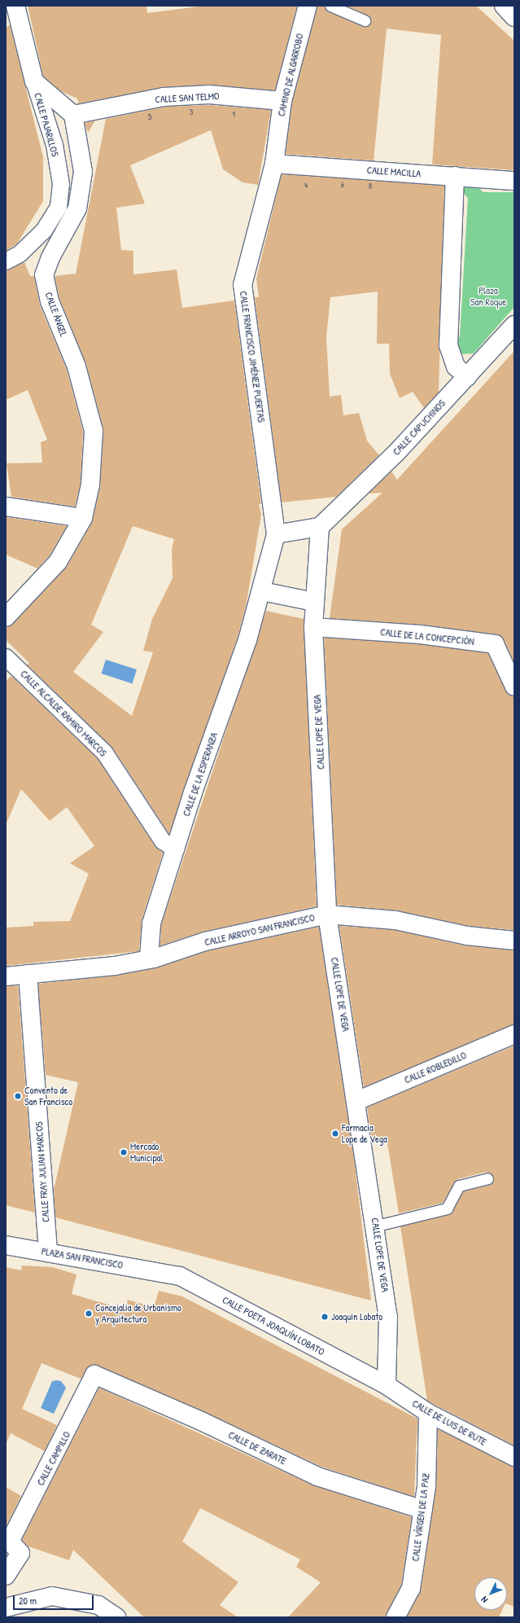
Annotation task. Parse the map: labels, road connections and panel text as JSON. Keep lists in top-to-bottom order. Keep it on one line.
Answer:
{"streets":{"street":["CAMINO DE ALGARROBO","CALLE SAN TELMO","CALLE PAJARILLOS","CALLE MACILLA","CALLE ÁNGEL","CALLE FRANCISCO JIMÉNEZ PUERTAS","CALLE CAPUCHINOS","CALLE DE LA CONCEPCIÓN","CALLE ALCALDE RAMIRO MARCOS","CALLE LOPE DE VEGA","CALLE DE LA ESPERANZA","CALLE ARROYO SAN FRANCISCO","CALLE ROBLEDILLO","CALLE FRAY JULIAN MARCOS","PLAZA SAN FRANCISCO","CALLE POETA JOAQUÍN LOBATO","CALLE DE LUIS DE RUTE","CALLE DE ZARATE","CALLE CAMPILLO","CALLE VÍRGEN DE LA PAZ"]},"crossings":[["CAMINO DE ALGARROBO","CALLE SAN TELMO"],["CAMINO DE ALGARROBO","CALLE MACILLA"],["CAMINO DE ALGARROBO","CALLE FRANCISCO JIMÉNEZ PUERTAS"],["CALLE SAN TELMO","CALLE PAJARILLOS"],["CALLE SAN TELMO","CALLE ÁNGEL"],["CALLE PAJARILLOS","CALLE ÁNGEL"],["CALLE MACILLA","CALLE FRANCISCO JIMÉNEZ PUERTAS"],["CALLE FRANCISCO JIMÉNEZ PUERTAS","CALLE DE LA ESPERANZA"],["CALLE CAPUCHINOS","CALLE LOPE DE VEGA"],["CALLE DE LA CONCEPCIÓN","CALLE LOPE DE VEGA"],["CALLE ALCALDE RAMIRO MARCOS","CALLE DE LA ESPERANZA"],["CALLE LOPE DE VEGA","CALLE ARROYO SAN FRANCISCO"],["CALLE LOPE DE VEGA","CALLE ROBLEDILLO"],["CALLE LOPE DE VEGA","CALLE POETA JOAQUÍN LOBATO"],["CALLE LOPE DE VEGA","CALLE DE LUIS DE RUTE"],["CALLE DE LA ESPERANZA","CALLE ARROYO SAN FRANCISCO"],["CALLE ARROYO SAN FRANCISCO","CALLE FRAY JULIAN MARCOS"],["CALLE FRAY JULIAN MARCOS","PLAZA SAN FRANCISCO"],["PLAZA SAN FRANCISCO","CALLE POETA JOAQUÍN LOBATO"],["CALLE POETA JOAQUÍN LOBATO","CALLE DE LUIS DE RUTE"],["CALLE DE LUIS DE RUTE","CALLE VÍRGEN DE LA PAZ"],["CALLE DE ZARATE","CALLE CAMPILLO"],["CALLE DE ZARATE","CALLE VÍRGEN DE LA PAZ"]],"parks":["Plaza San Roque"],"places":["Convento de San Francisco","Farmacia Lope de Vega","Mercado Municipal","Concejalía de Urbanismo y Arquitectura","Joaquín Lobato"],"house_numbers":["3","1","5","6","4","8"],"scale_bar":"20 m","north":"bottom left"}
